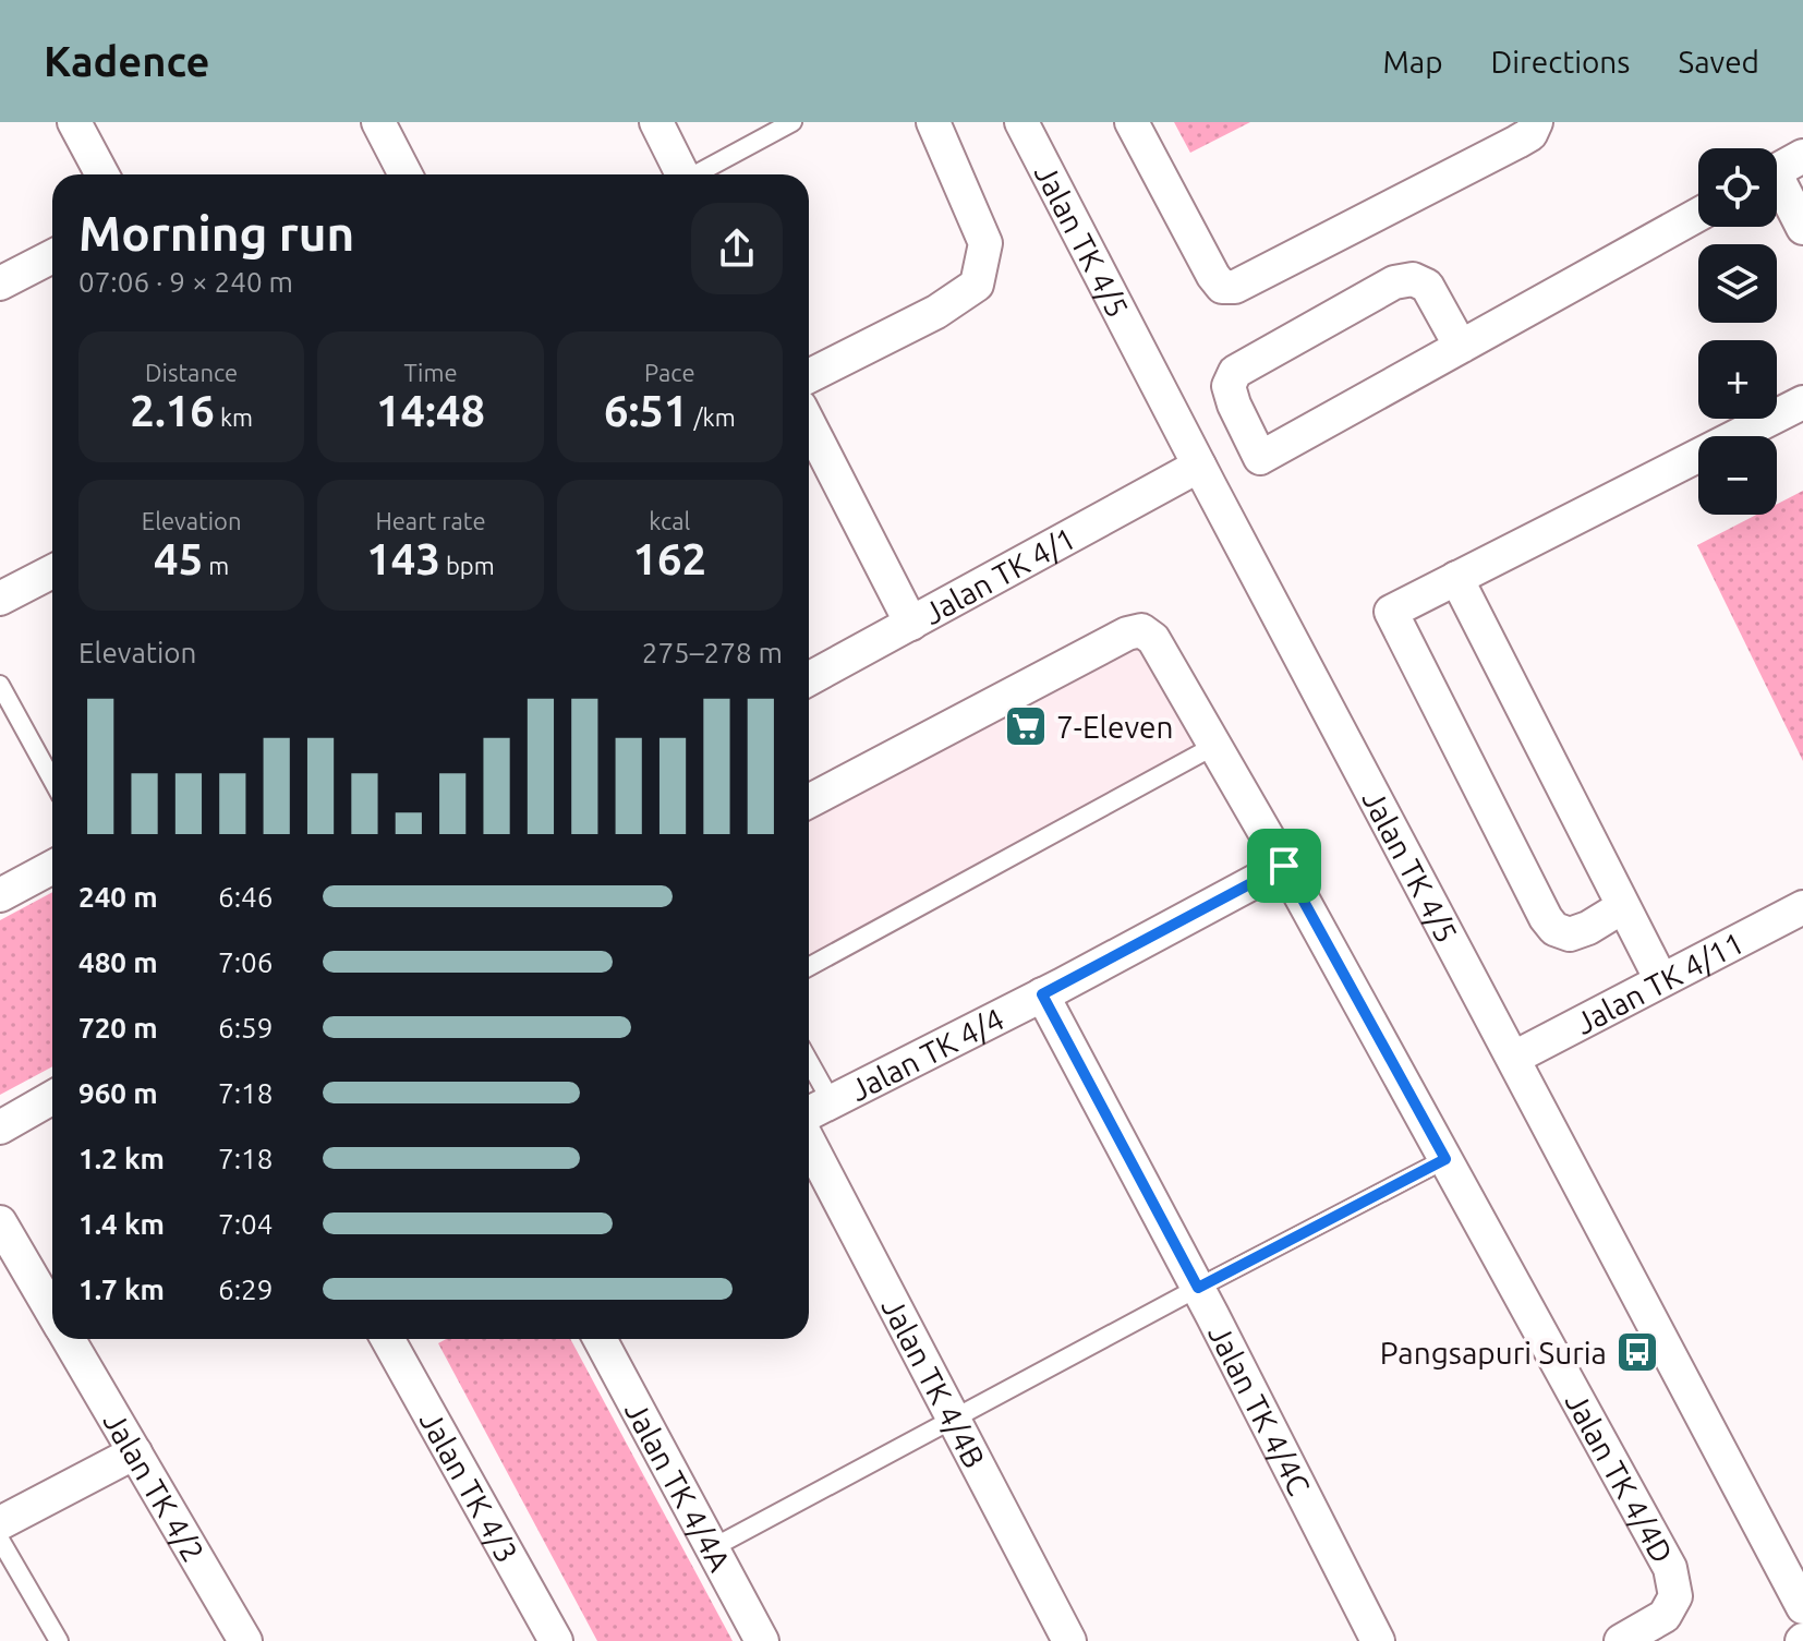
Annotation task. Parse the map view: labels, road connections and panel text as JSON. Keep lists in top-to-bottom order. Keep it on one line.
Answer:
{"streets":{"street":["Jalan TK 4/5","Jalan TK 4/1","Jalan TK 4/11","Jalan TK 4/4","Jalan TK 4/4B","Jalan TK 4/4C","Jalan TK 4/4D","Jalan TK 4/2","Jalan TK 4/3","Jalan TK 4/4A"]},"crossings":[["Jalan TK 4/5","Jalan TK 4/1"],["Jalan TK 4/5","Jalan TK 4/11"],["Jalan TK 4/4","Jalan TK 4/4C"],["Jalan TK 4/4","Jalan TK 4/4D"]],"places":{"supermarket":["7-Eleven"],"bus stop":["Pangsapuri Suria"]},"page":{"header":"Kadence","nav":["Map","Directions","Saved"],"map_buttons":["+","−"],"heading":["Morning run","07:06 · 9 × 240 m"],"stats":[["Distance","2.16 km"],["Time","14:48"],["Pace","6:51 /km"],["Elevation","45 m"],["Heart rate","143 bpm"],["kcal","162"]],"chart":["Elevation","275–278 m"],"list":[{"name":"240 m","note":"6:46"},{"name":"480 m","note":"7:06"},{"name":"720 m","note":"6:59"},{"name":"960 m","note":"7:18"},{"name":"1.2 km","note":"7:18"},{"name":"1.4 km","note":"7:04"},{"name":"1.7 km","note":"6:29"}]}}
